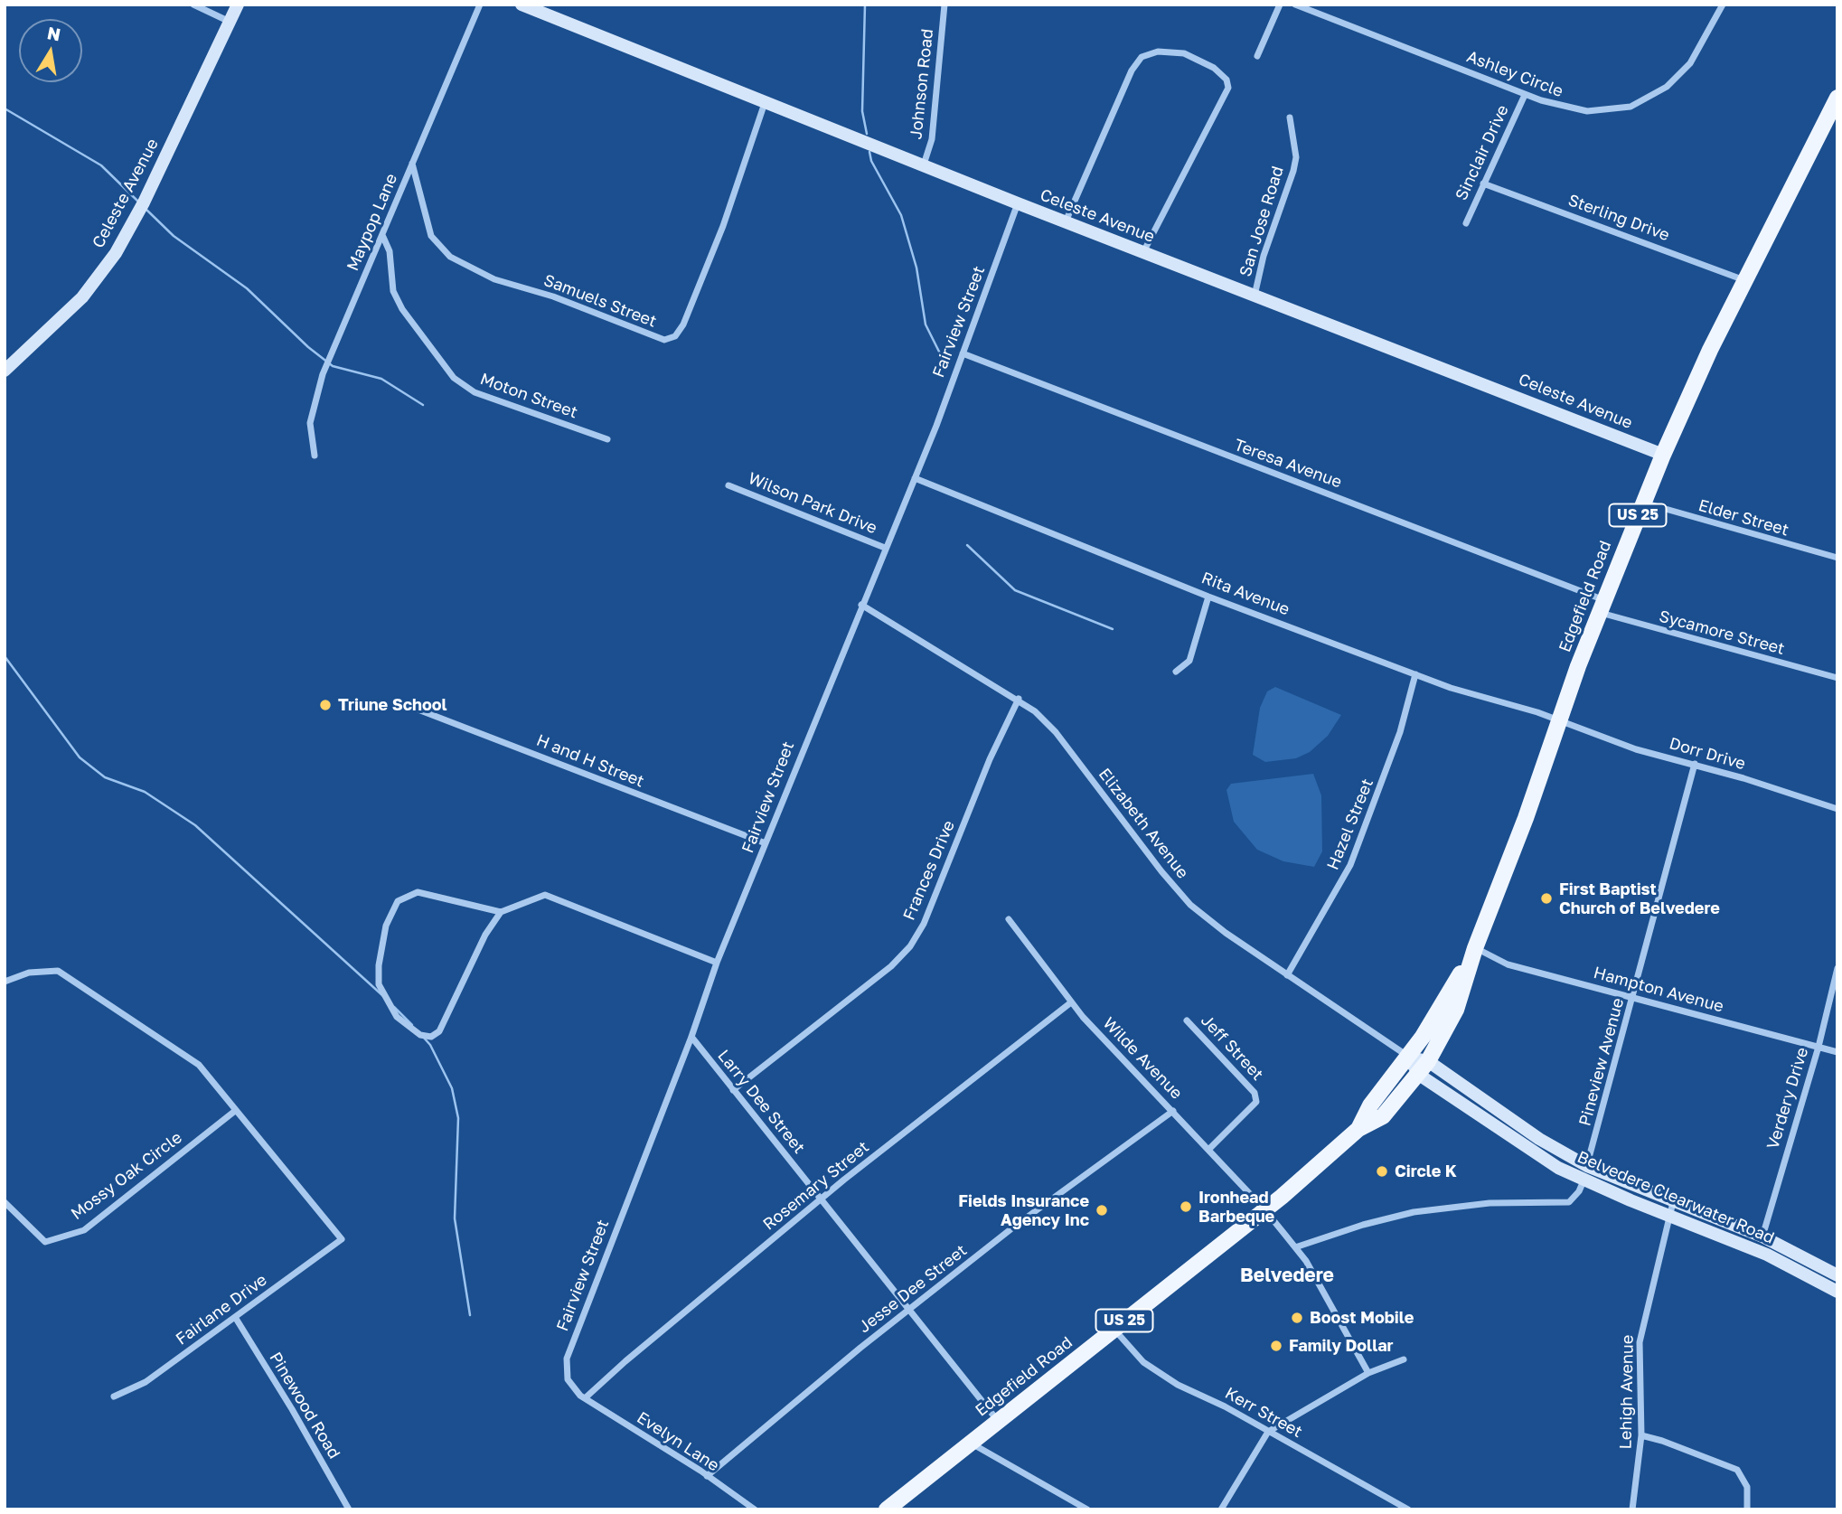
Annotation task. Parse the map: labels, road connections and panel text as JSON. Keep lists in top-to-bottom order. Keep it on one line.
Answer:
{"streets":{"main road":["US 25","Edgefield Road"],"street":["Ashley Circle","Johnson Road","Sinclair Drive","Celeste Avenue","Sterling Drive","San Jose Road","Maypop Lane","Samuels Street","Fairview Street","Moton Street","Teresa Avenue","Wilson Park Drive","Elder Street","Rita Avenue","Sycamore Street","Dorr Drive","H and H Street","Elizabeth Avenue","Hazel Street","Frances Drive","Hampton Avenue","Jeff Street","Wilde Avenue","Pineview Avenue","Verdery Drive","Larry Dee Street","Mossy Oak Circle","Rosemary Street","Belvedere Clearwater Road","Jesse Dee Street","Fairlane Drive","Lehigh Avenue","Pinewood Road","Kerr Street","Evelyn Lane"]},"crossings":[["Ashley Circle","Sinclair Drive"],["Johnson Road","Celeste Avenue"],["Sinclair Drive","Sterling Drive"],["Celeste Avenue","San Jose Road"],["Celeste Avenue","Samuels Street"],["Celeste Avenue","Fairview Street"],["Celeste Avenue","Edgefield Road"],["Sterling Drive","Edgefield Road"],["Maypop Lane","Samuels Street"],["Maypop Lane","Moton Street"],["Fairview Street","Teresa Avenue"],["Fairview Street","Wilson Park Drive"],["Fairview Street","Rita Avenue"],["Fairview Street","H and H Street"],["Fairview Street","Elizabeth Avenue"],["Fairview Street","Larry Dee Street"],["Fairview Street","Rosemary Street"],["Fairview Street","Evelyn Lane"],["Teresa Avenue","Edgefield Road"],["Teresa Avenue","Sycamore Street"],["Elder Street","Edgefield Road"],["Rita Avenue","Edgefield Road"],["Rita Avenue","Dorr Drive"],["Rita Avenue","Hazel Street"],["Edgefield Road","Sycamore Street"],["Edgefield Road","Dorr Drive"],["Edgefield Road","Elizabeth Avenue"],["Edgefield Road","Hampton Avenue"],["Edgefield Road","Wilde Avenue"],["Edgefield Road","Larry Dee Street"],["Edgefield Road","Belvedere Clearwater Road"],["Edgefield Road","Kerr Street"],["Dorr Drive","Pineview Avenue"],["Elizabeth Avenue","Hazel Street"],["Elizabeth Avenue","Frances Drive"],["Elizabeth Avenue","Belvedere Clearwater Road"],["Frances Drive","Larry Dee Street"],["Hampton Avenue","Pineview Avenue"],["Hampton Avenue","Verdery Drive"],["Jeff Street","Wilde Avenue"],["Wilde Avenue","Pineview Avenue"],["Wilde Avenue","Rosemary Street"],["Wilde Avenue","Jesse Dee Street"],["Pineview Avenue","Belvedere Clearwater Road"],["Verdery Drive","Belvedere Clearwater Road"],["Larry Dee Street","Rosemary Street"],["Larry Dee Street","Jesse Dee Street"],["Mossy Oak Circle","Fairlane Drive"],["Rosemary Street","Evelyn Lane"],["Belvedere Clearwater Road","Lehigh Avenue"],["Jesse Dee Street","Evelyn Lane"],["Fairlane Drive","Pinewood Road"]],"districts":["Belvedere"],"places":["Triune School","First Baptist Church of Belvedere","Circle K","Ironhead Barbeque","Fields Insurance Agency Inc","Boost Mobile","Family Dollar"],"north":"top"}
